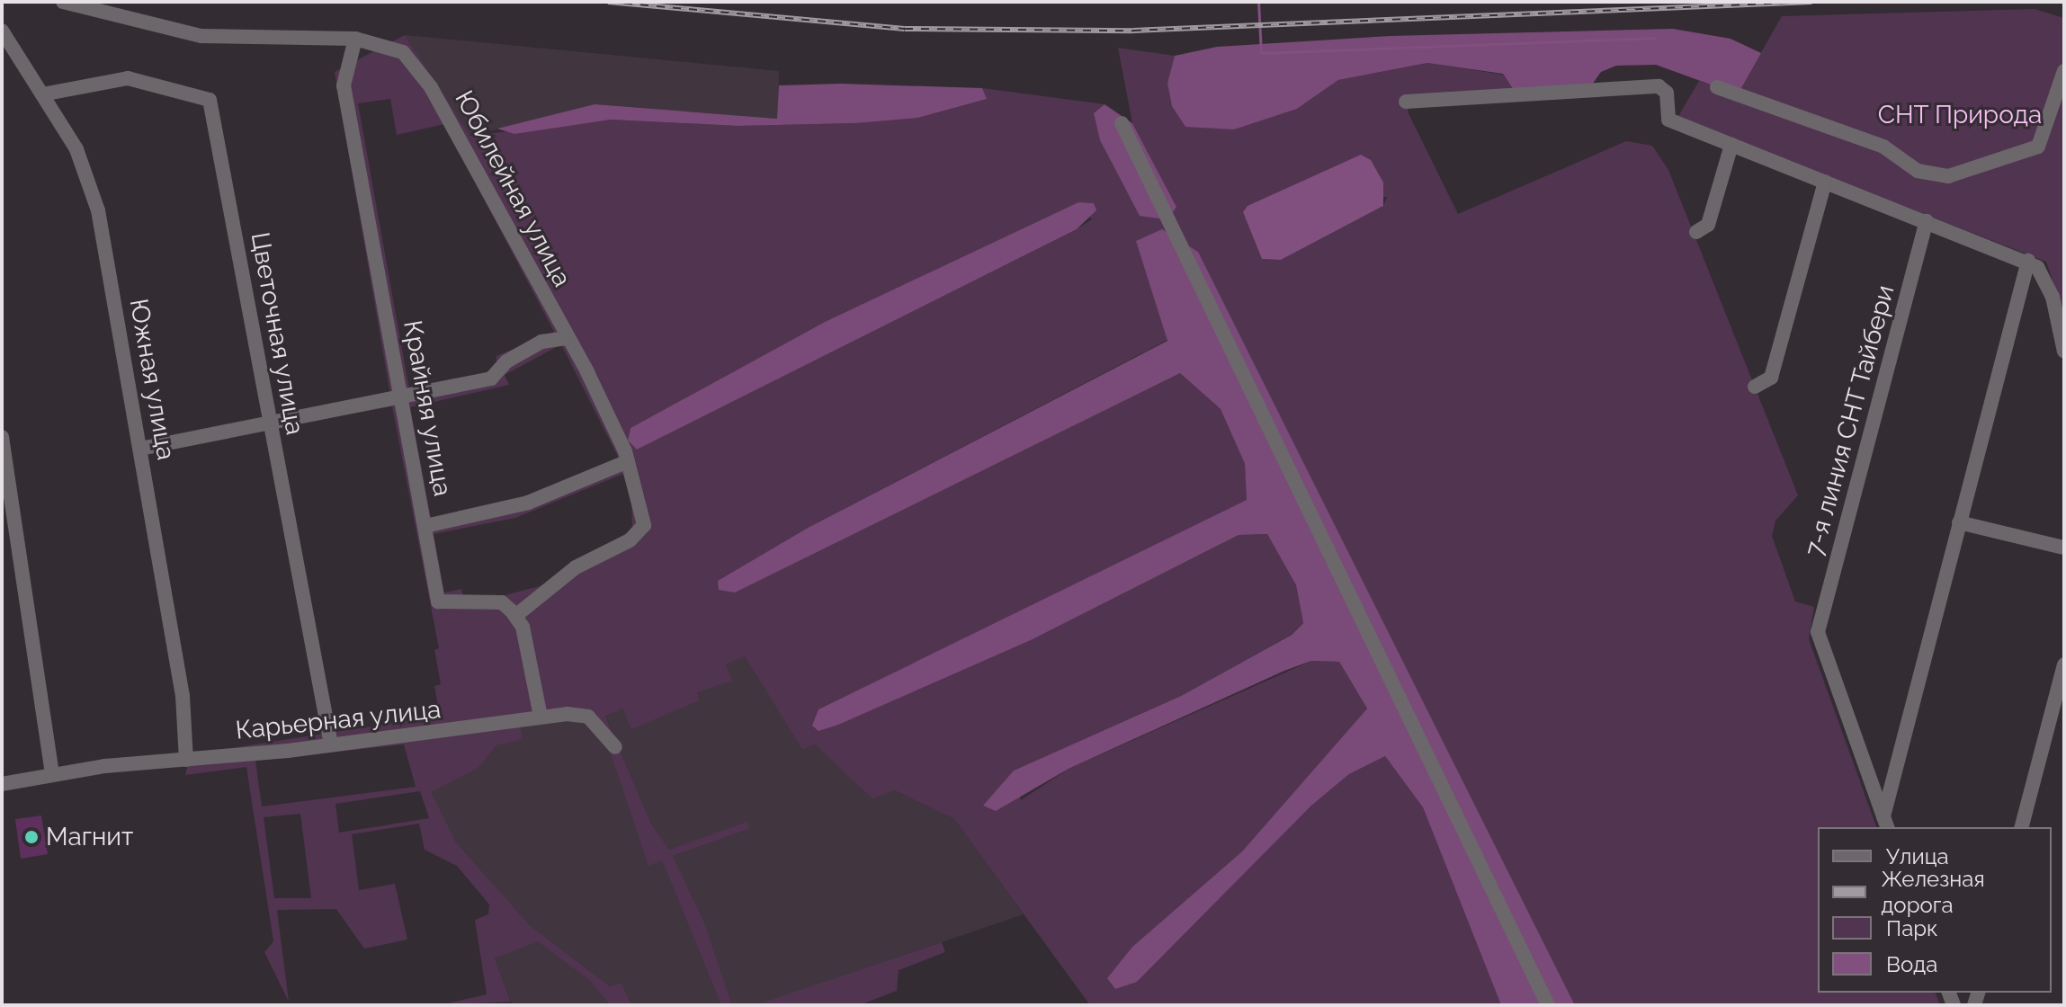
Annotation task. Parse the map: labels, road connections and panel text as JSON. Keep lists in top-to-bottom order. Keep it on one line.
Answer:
{"streets":{"street":["Юбилейная улица","Цветочная улица","Южная улица","Крайняя улица","7-я линия СНТ Тайбери","Карьерная улица"]},"crossings":[["Юбилейная улица","Крайняя улица"],["Цветочная улица","Южная улица"],["Цветочная улица","Карьерная улица"],["Южная улица","Карьерная улица"]],"parks":["СНТ Природа"],"places":["Магнит"],"legend":["Улица","Железная дорога","Парк","Вода"]}
